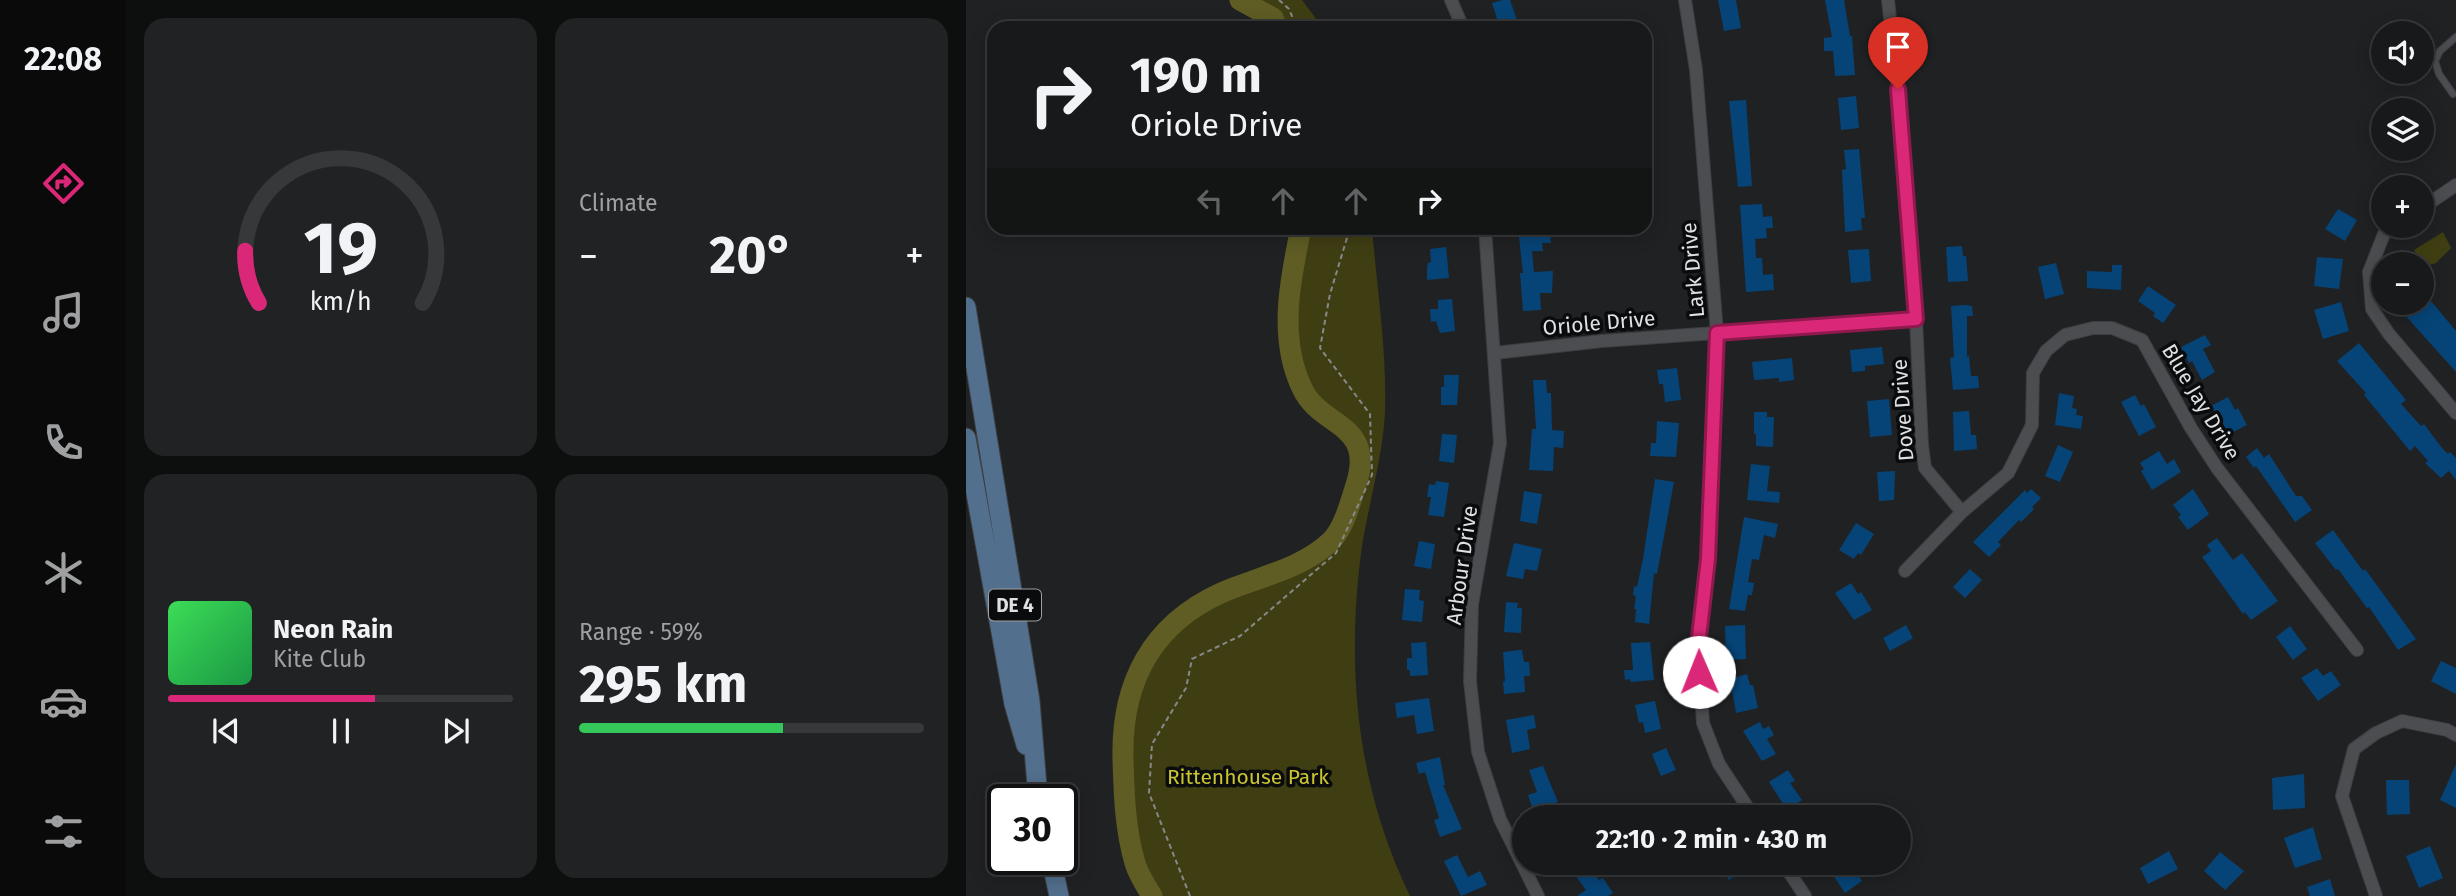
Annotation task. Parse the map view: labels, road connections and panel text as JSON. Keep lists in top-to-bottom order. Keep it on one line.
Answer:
{"streets":{"main road":["DE 4"],"street":["Lark Drive","Oriole Drive","Blue Jay Drive","Dove Drive","Arbour Drive"]},"crossings":[["Lark Drive","Oriole Drive"],["Oriole Drive","Dove Drive"],["Oriole Drive","Arbour Drive"],["Blue Jay Drive","Dove Drive"]],"parks":["Rittenhouse Park"],"page":{"tabs":"22:08","tile":["Climate",["Range · 59%","295 km"]],"map_buttons":["+","−"],"turn":["190 m","Oriole Drive"],"heat":["−","20°","+"],"song":["Neon Rain","Kite Club"],"limit":"30","trip":"22:10 · 2 min · 430 m","gauge":["19","km/h"]}}
